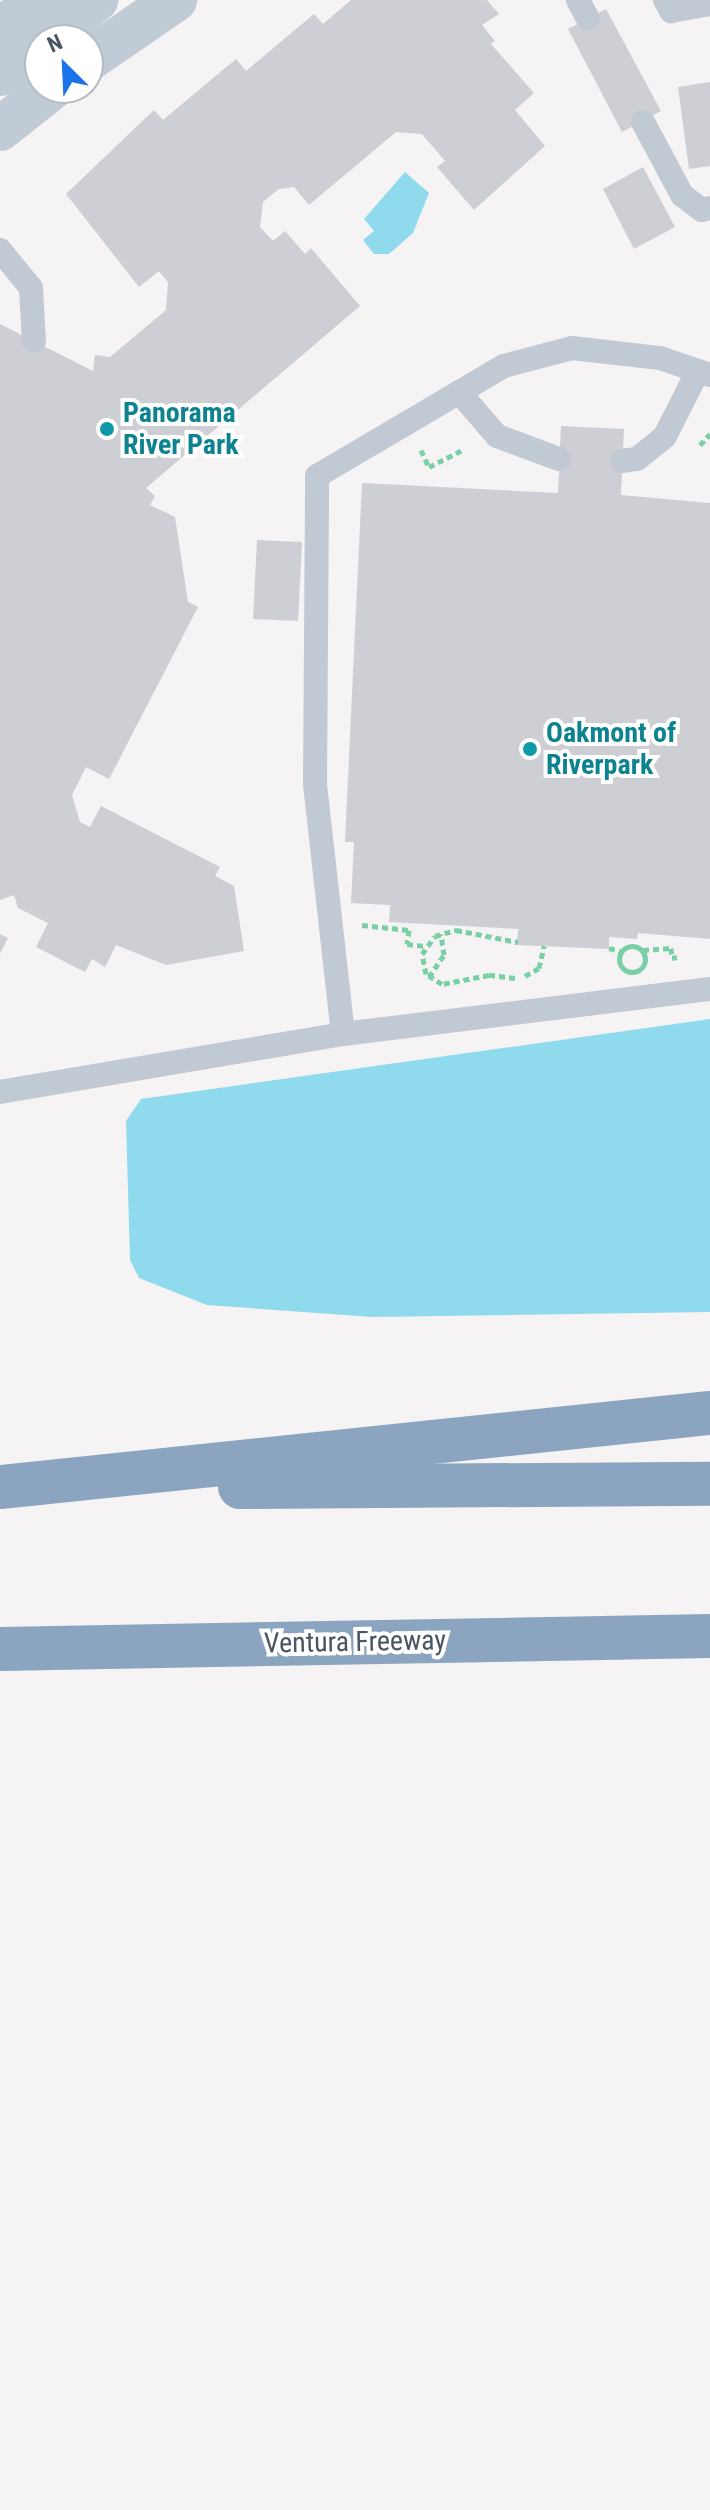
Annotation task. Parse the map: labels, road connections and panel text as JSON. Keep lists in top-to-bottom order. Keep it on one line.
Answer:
{"streets":{"highway":["Ventura Freeway"]},"places":["Panorama River Park","Oakmont of Riverpark"],"north":"top left"}
